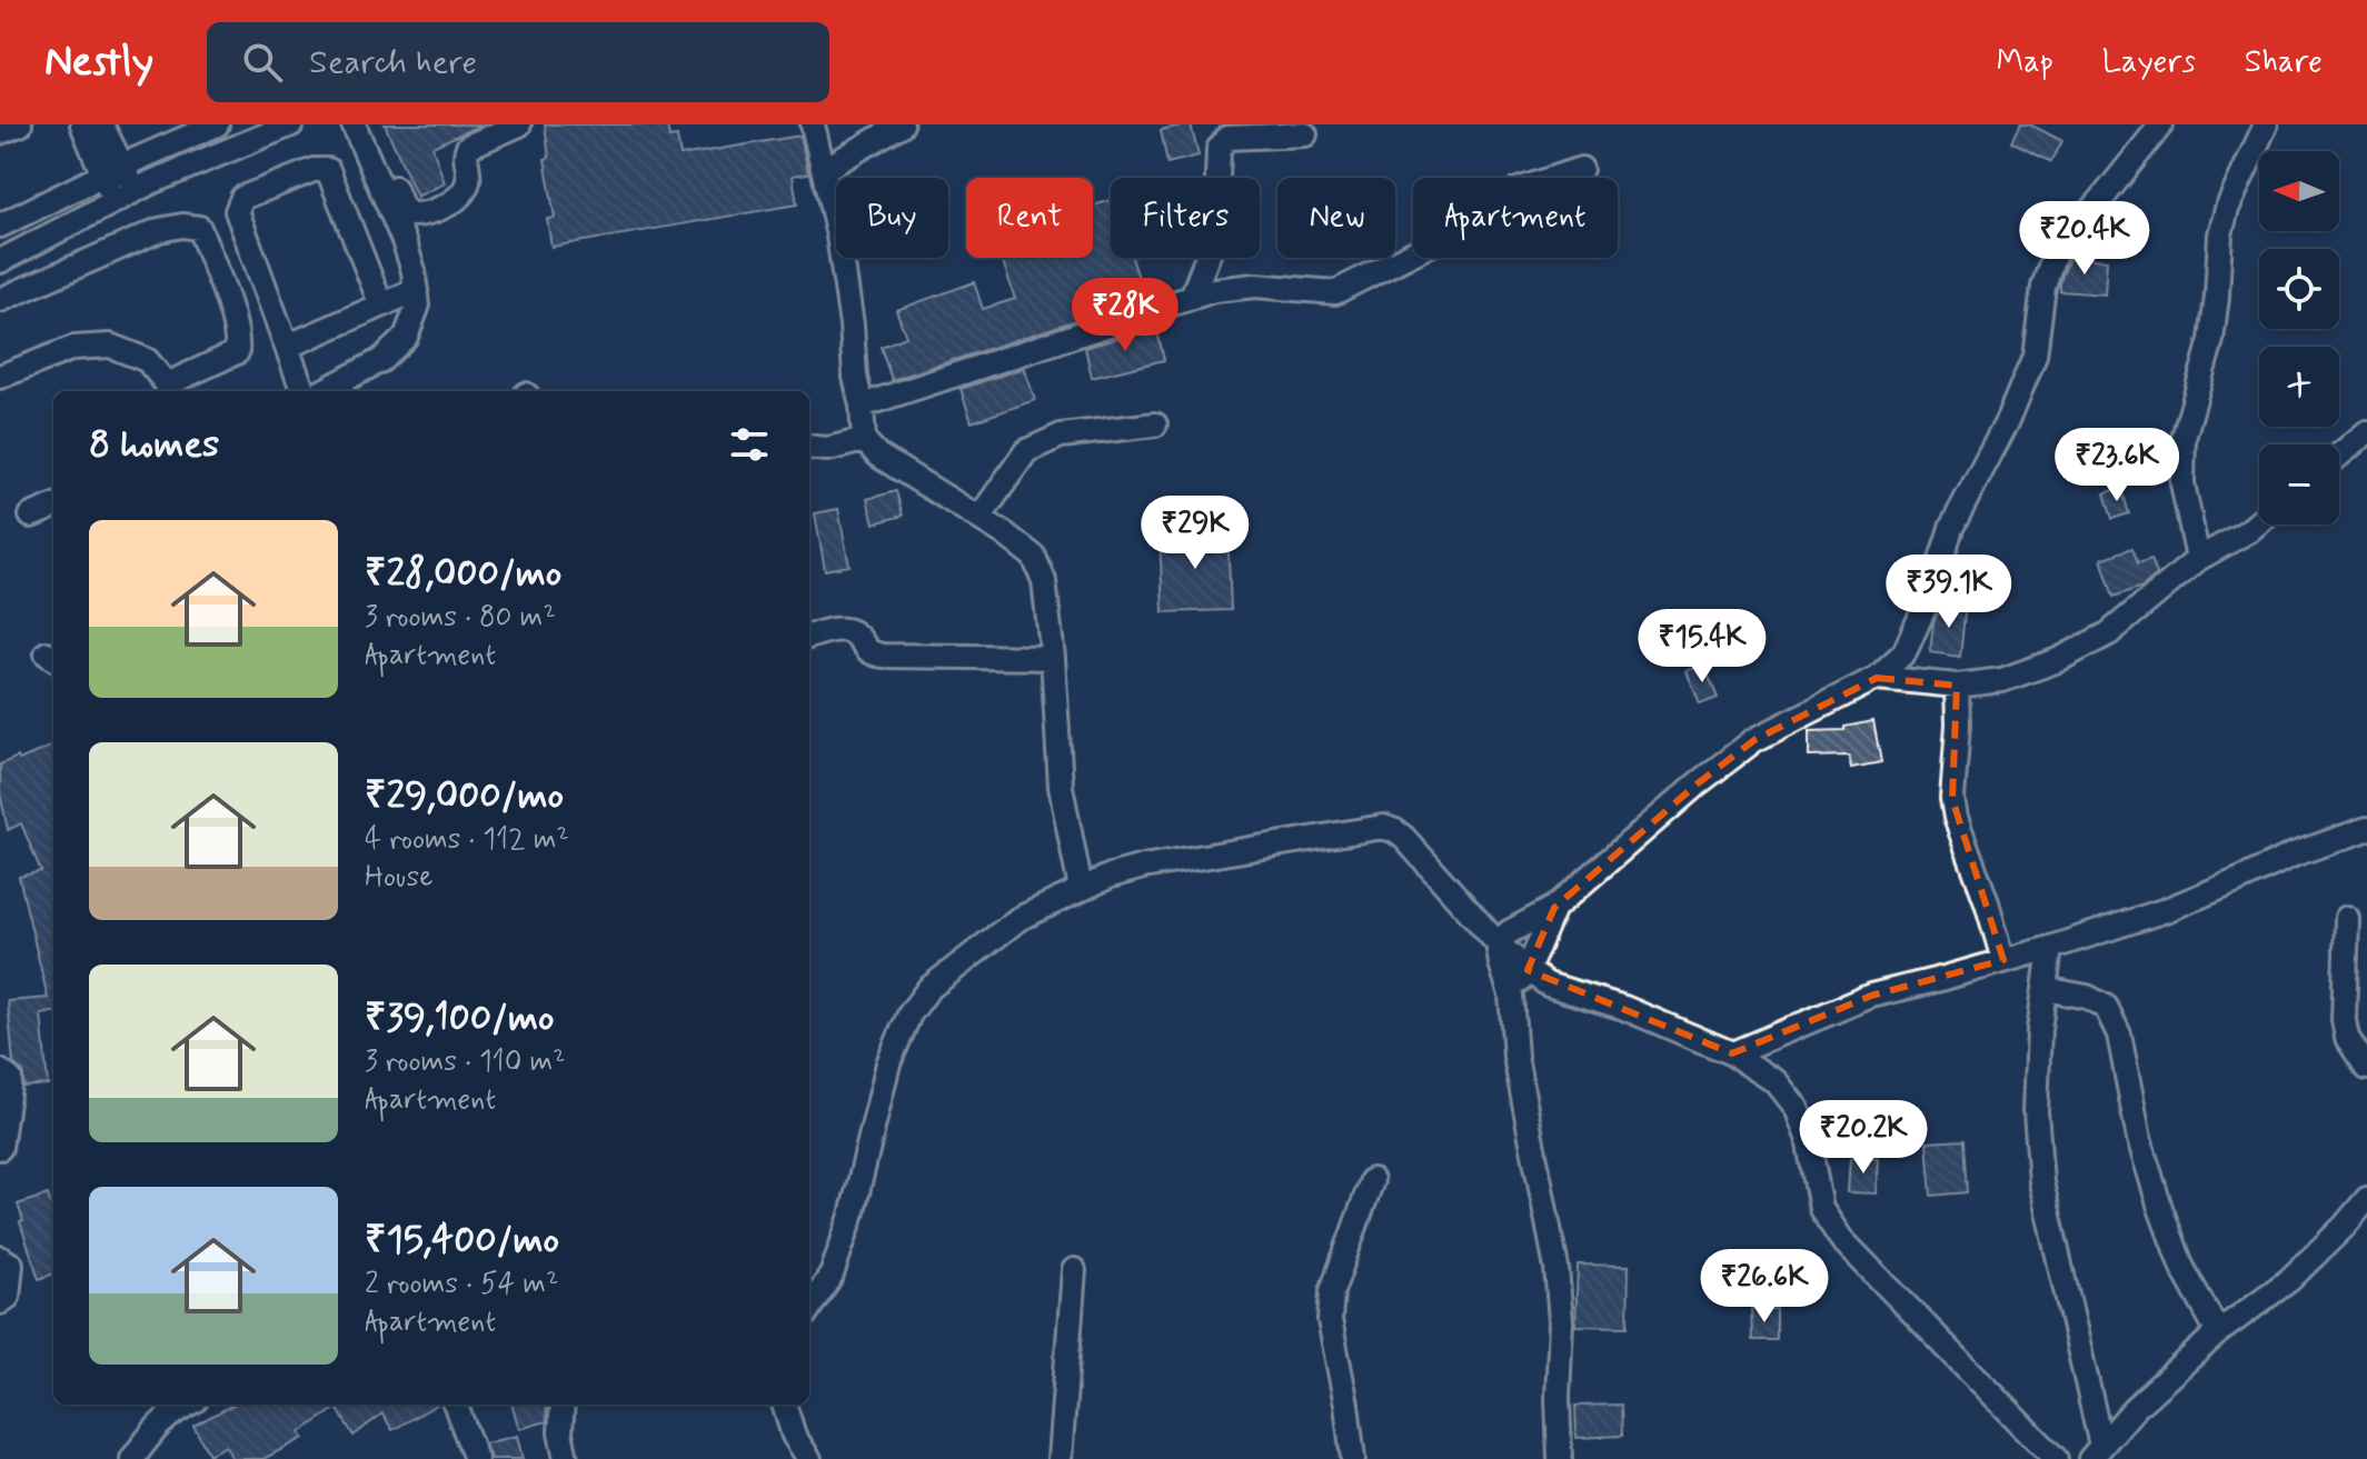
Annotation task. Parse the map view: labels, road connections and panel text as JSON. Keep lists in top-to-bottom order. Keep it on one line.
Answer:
{"north":"left","page":{"header":"Nestly","search":"Search here","nav":["Map","Layers","Share"],"map_buttons":["+","−"],"chip":["Buy","Rent","Filters","New","Apartment"],"price":["₹20.4K","₹28K","₹23.6K","₹29K","₹39.1K","₹15.4K","₹20.2K","₹26.6K"],"heading":"8 homes","list":[{"name":"₹28,000/mo","note":"3 rooms · 80 m² · Apartment"},{"name":"₹29,000/mo","note":"4 rooms · 112 m² · House"},{"name":"₹39,100/mo","note":"3 rooms · 110 m² · Apartment"},{"name":"₹15,400/mo","note":"2 rooms · 54 m² · Apartment"}]}}
